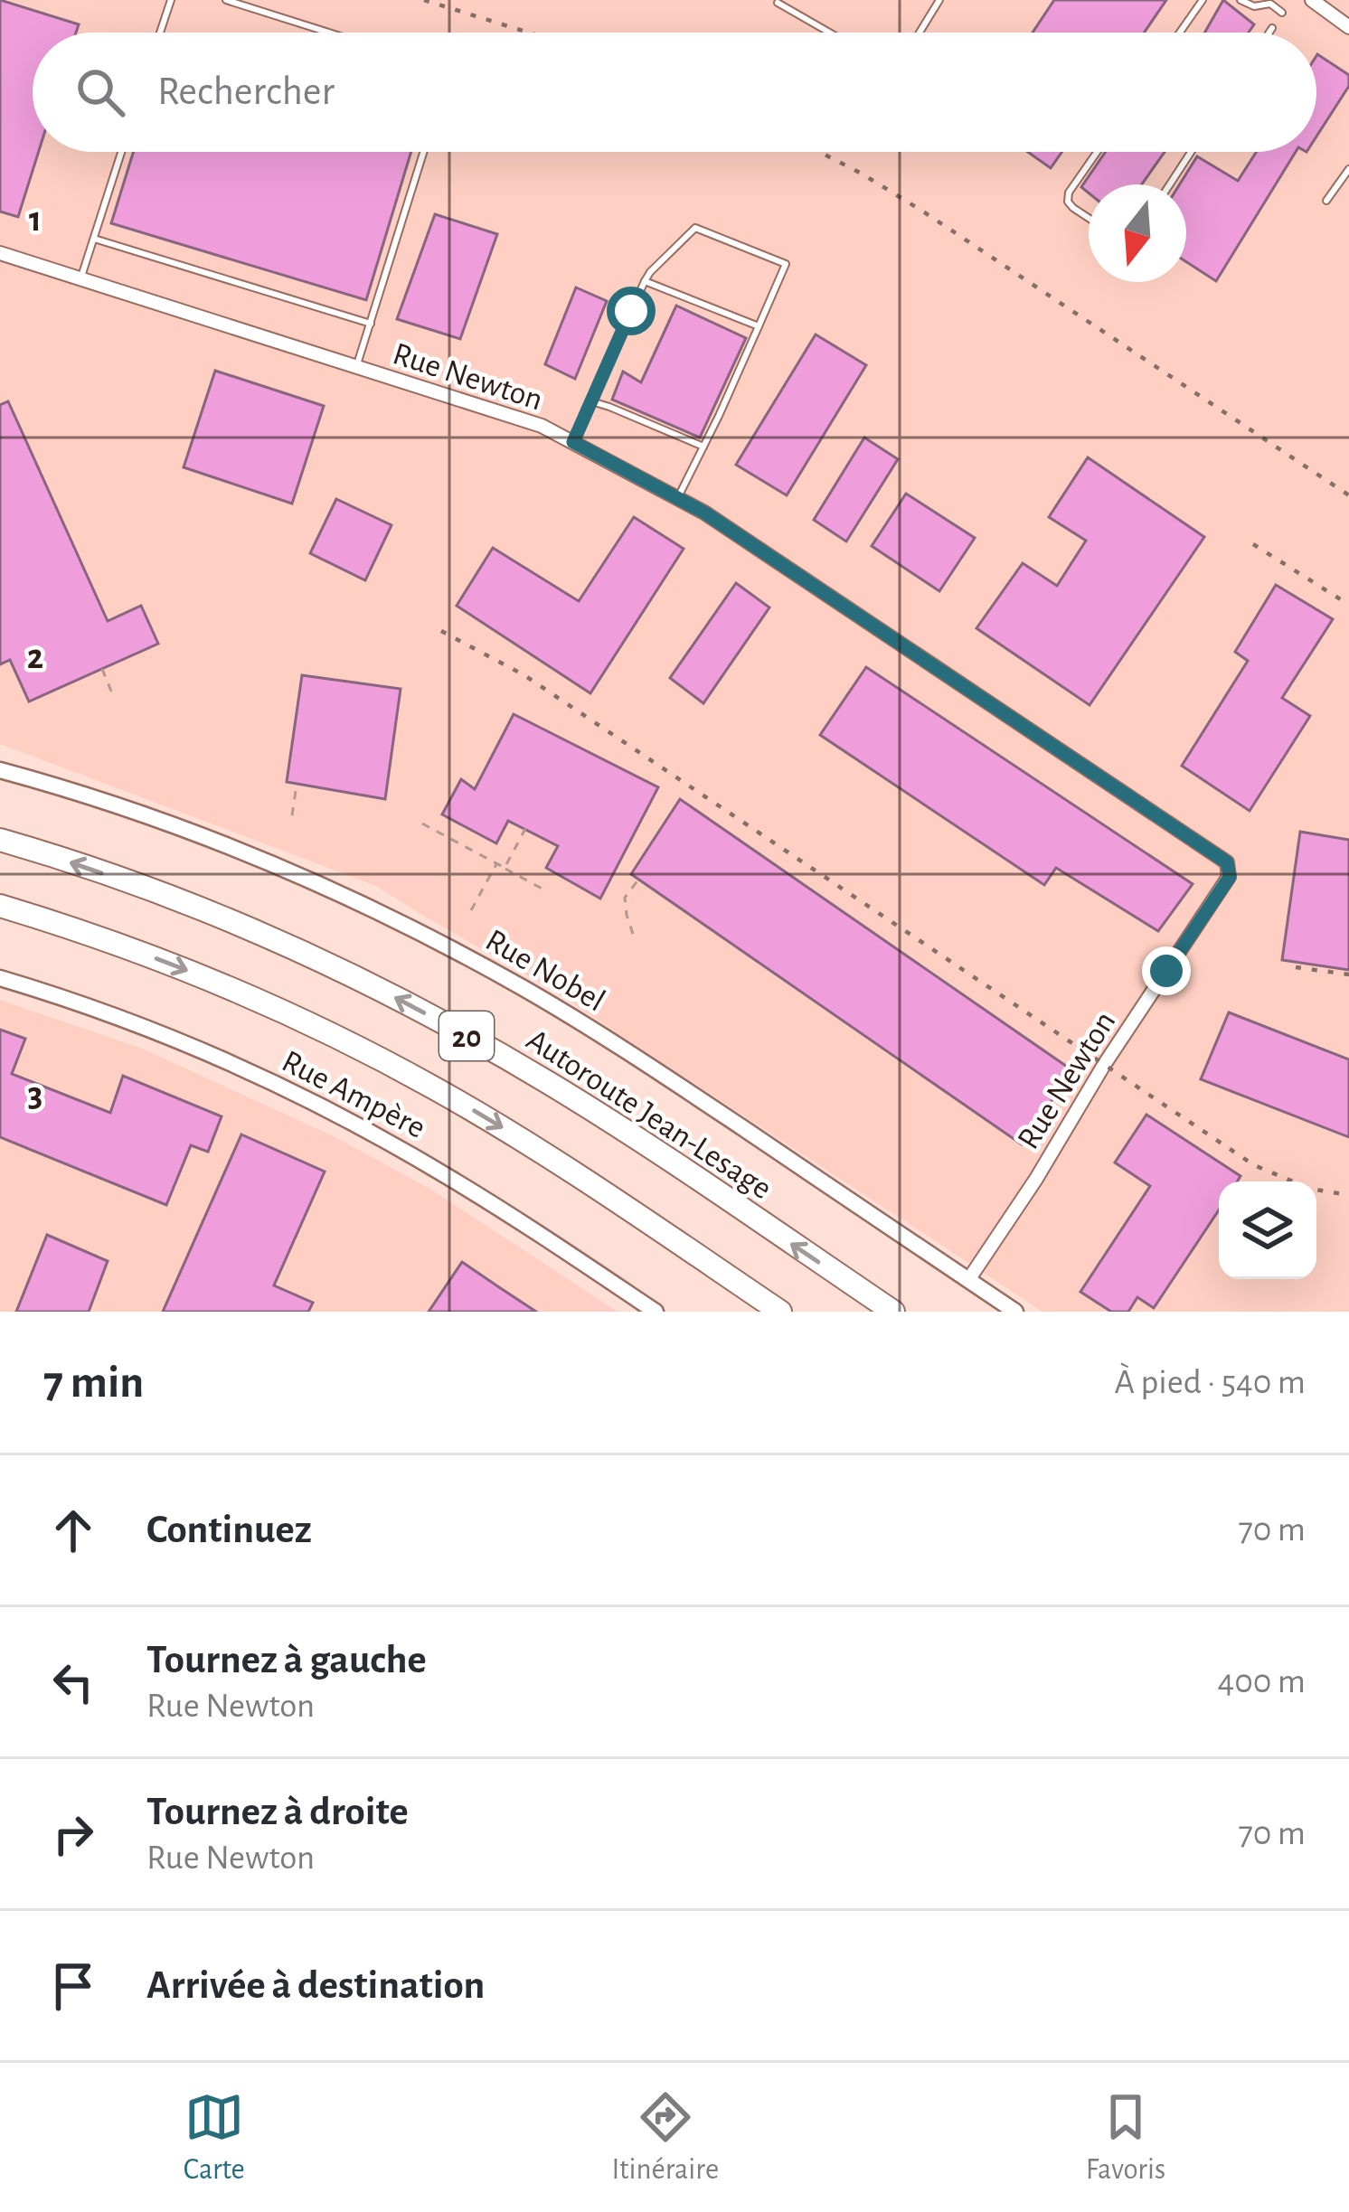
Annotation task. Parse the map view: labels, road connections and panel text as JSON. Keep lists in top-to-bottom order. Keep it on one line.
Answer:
{"streets":{"highway":["20","Autoroute Jean-Lesage"],"street":["Rue Newton","Rue Nobel","Rue Ampère"]},"crossings":[["Rue Newton","Rue Nobel"]],"north":"bottom","page":{"search":"Rechercher","heading":["7 min","À pied · 540 m"],"list":[["Continuez","70 m"],["Tournez à gauche","Rue Newton","400 m"],["Tournez à droite","Rue Newton","70 m"],"Arrivée à destination"],"nav":["Carte","Itinéraire","Favoris"]},"grid":{"rows":["1","2","3"]}}
